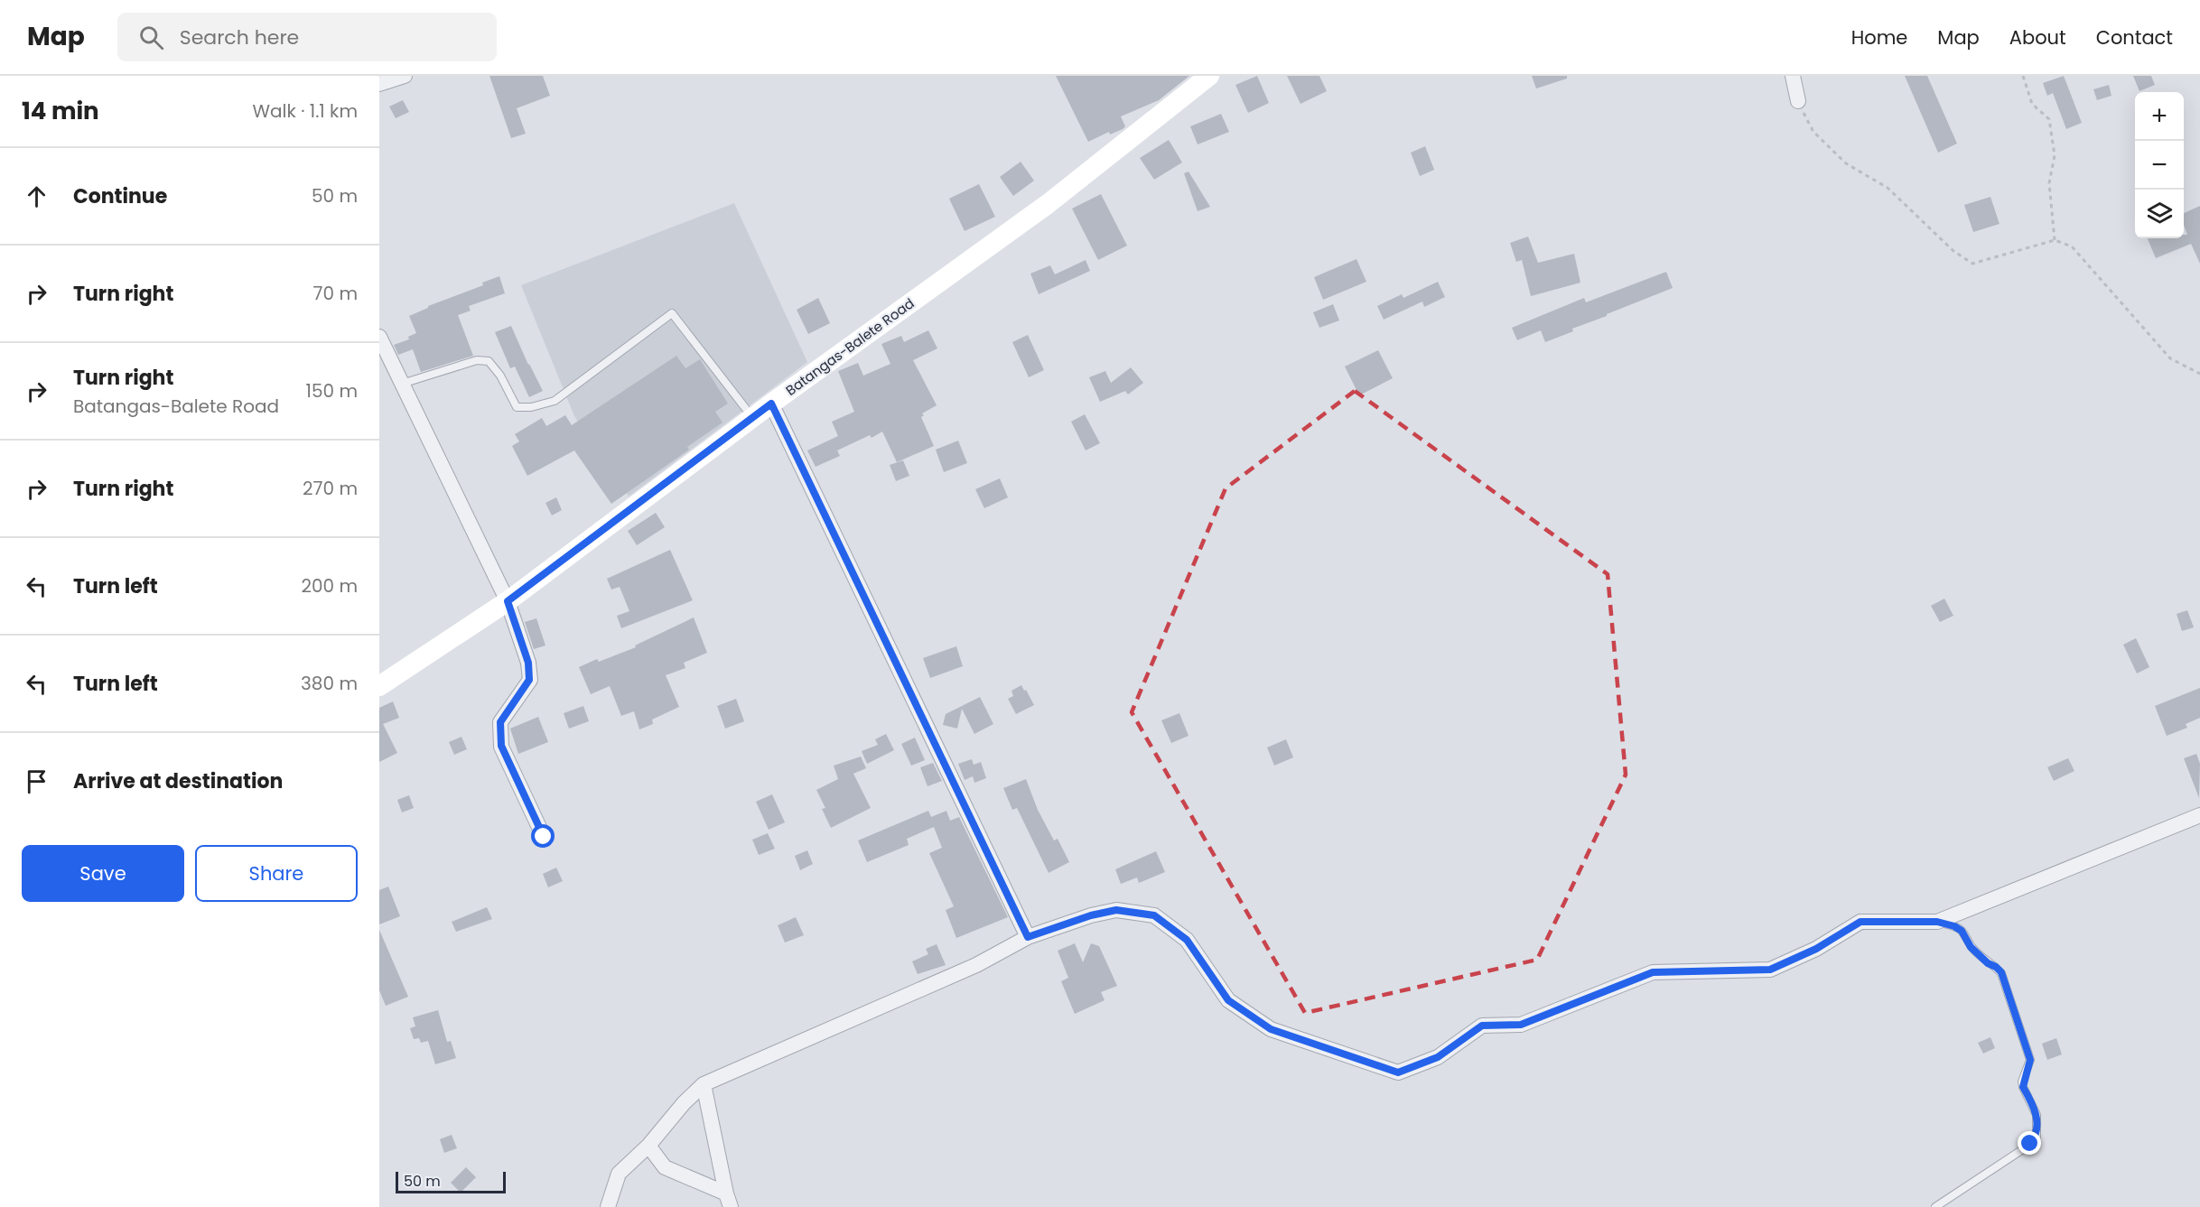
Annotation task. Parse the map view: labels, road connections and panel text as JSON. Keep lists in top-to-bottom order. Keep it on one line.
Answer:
{"streets":{"main road":["Batangas-Balete Road"]},"scale_bar":"50 m","page":{"header":"Map","search":"Search here","nav":["Home","Map","About","Contact"],"heading":["14 min","Walk · 1.1 km"],"map_buttons":["+","−"],"list":[["Continue","50 m"],["Turn right","70 m"],["Turn right","Batangas-Balete Road","150 m"],["Turn right","270 m"],["Turn left","200 m"],["Turn left","380 m"],"Arrive at destination"],"buttons":["Save","Share"],"scale":"50 m"}}
